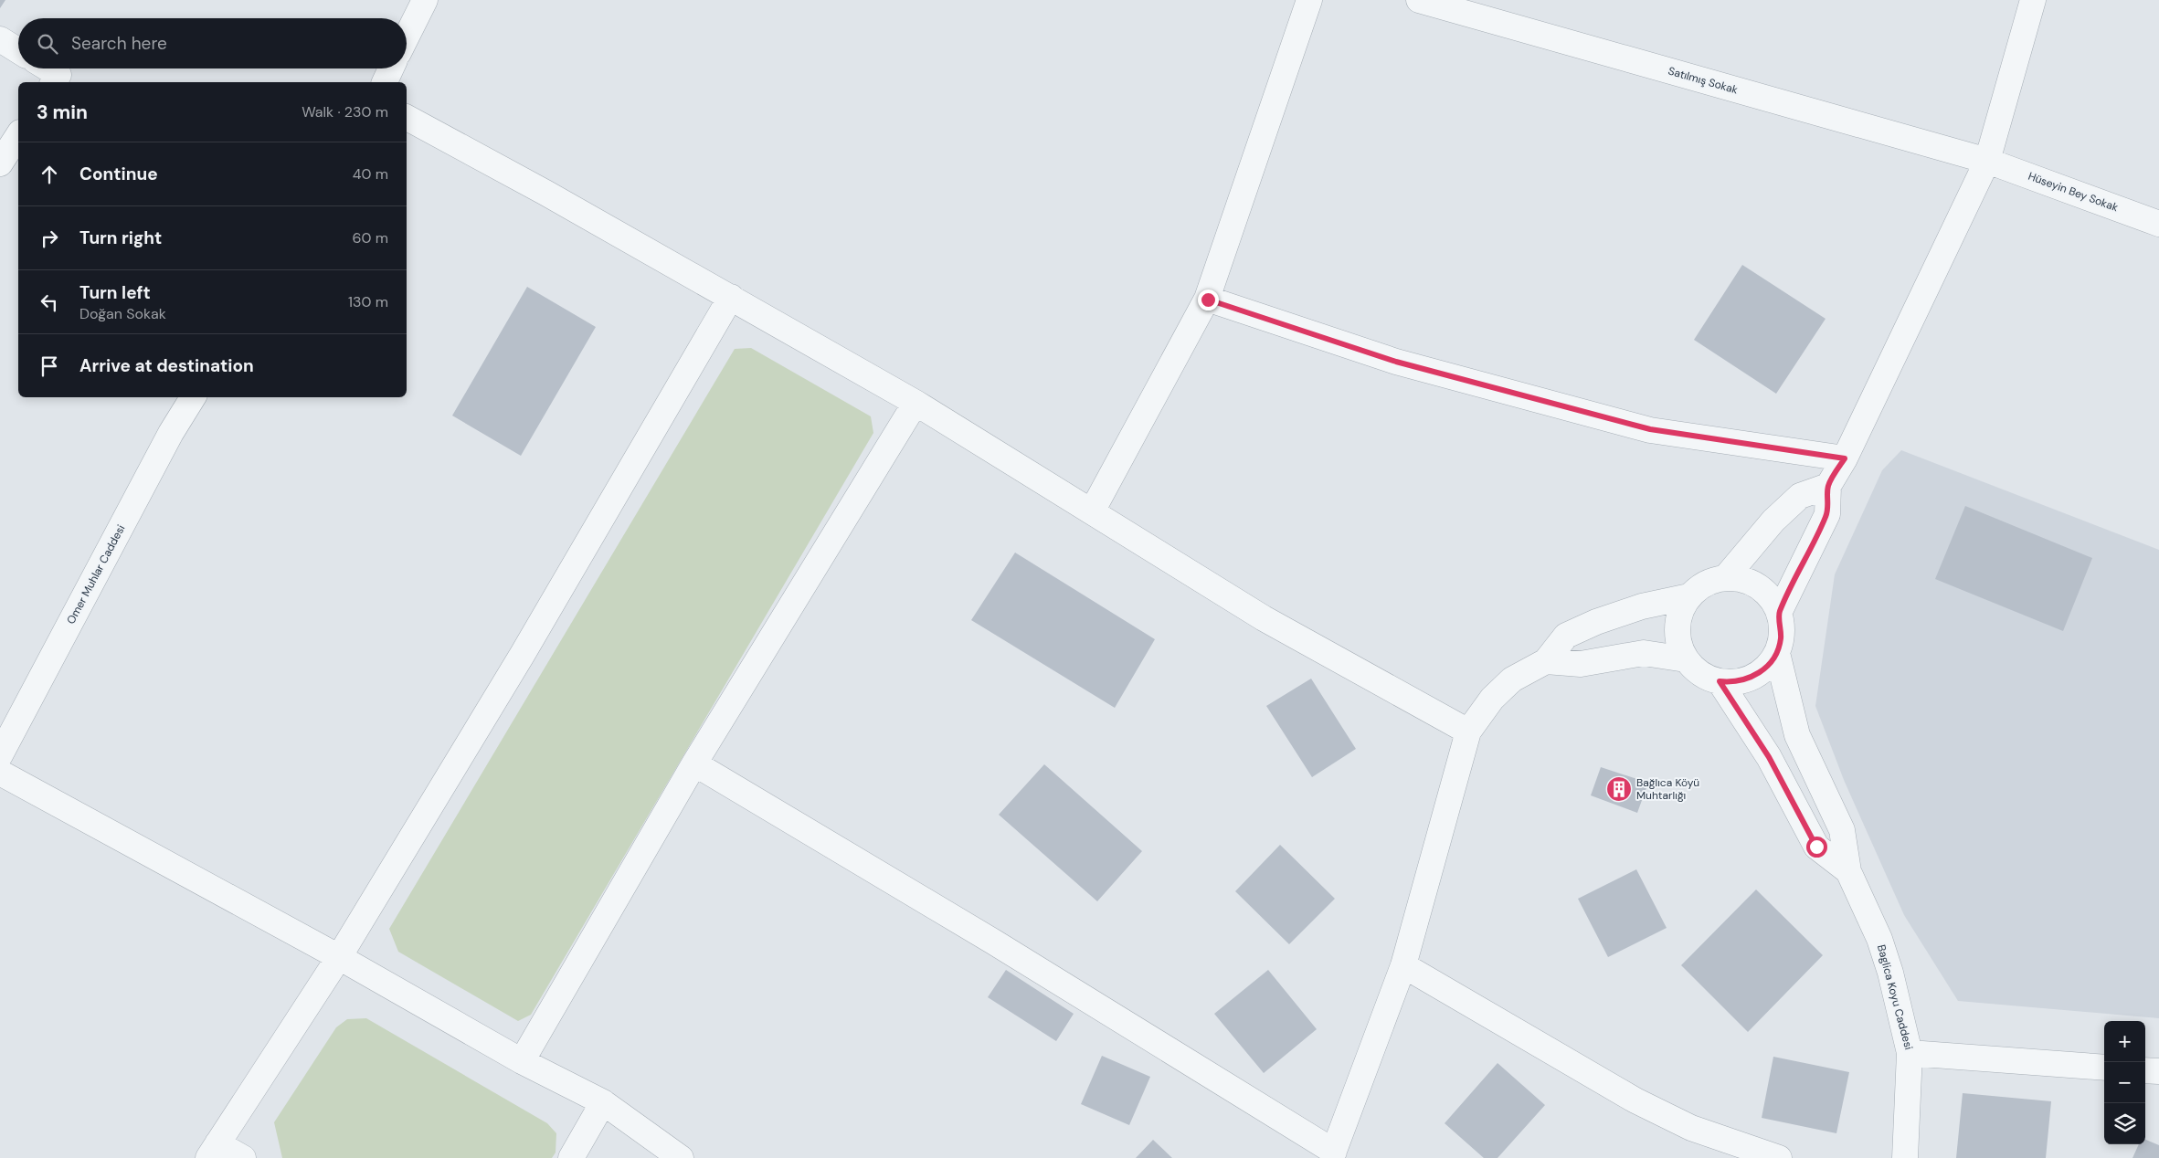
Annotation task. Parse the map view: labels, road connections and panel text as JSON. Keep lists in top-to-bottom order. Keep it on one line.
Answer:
{"streets":{"street":["Satılmış Sokak","Hüseyin Bey Sokak","Omer Muhlar Caddesi","Baglica Koyu Caddesi"]},"crossings":[["Satılmış Sokak","Hüseyin Bey Sokak"]],"places":{"building":["Bağlıca Köyü Muhtarlığı"]},"page":{"search":"Search here","heading":["3 min","Walk · 230 m"],"list":[["Continue","40 m"],["Turn right","60 m"],["Turn left","Doğan Sokak","130 m"],"Arrive at destination"],"map_buttons":["+","−"]}}
